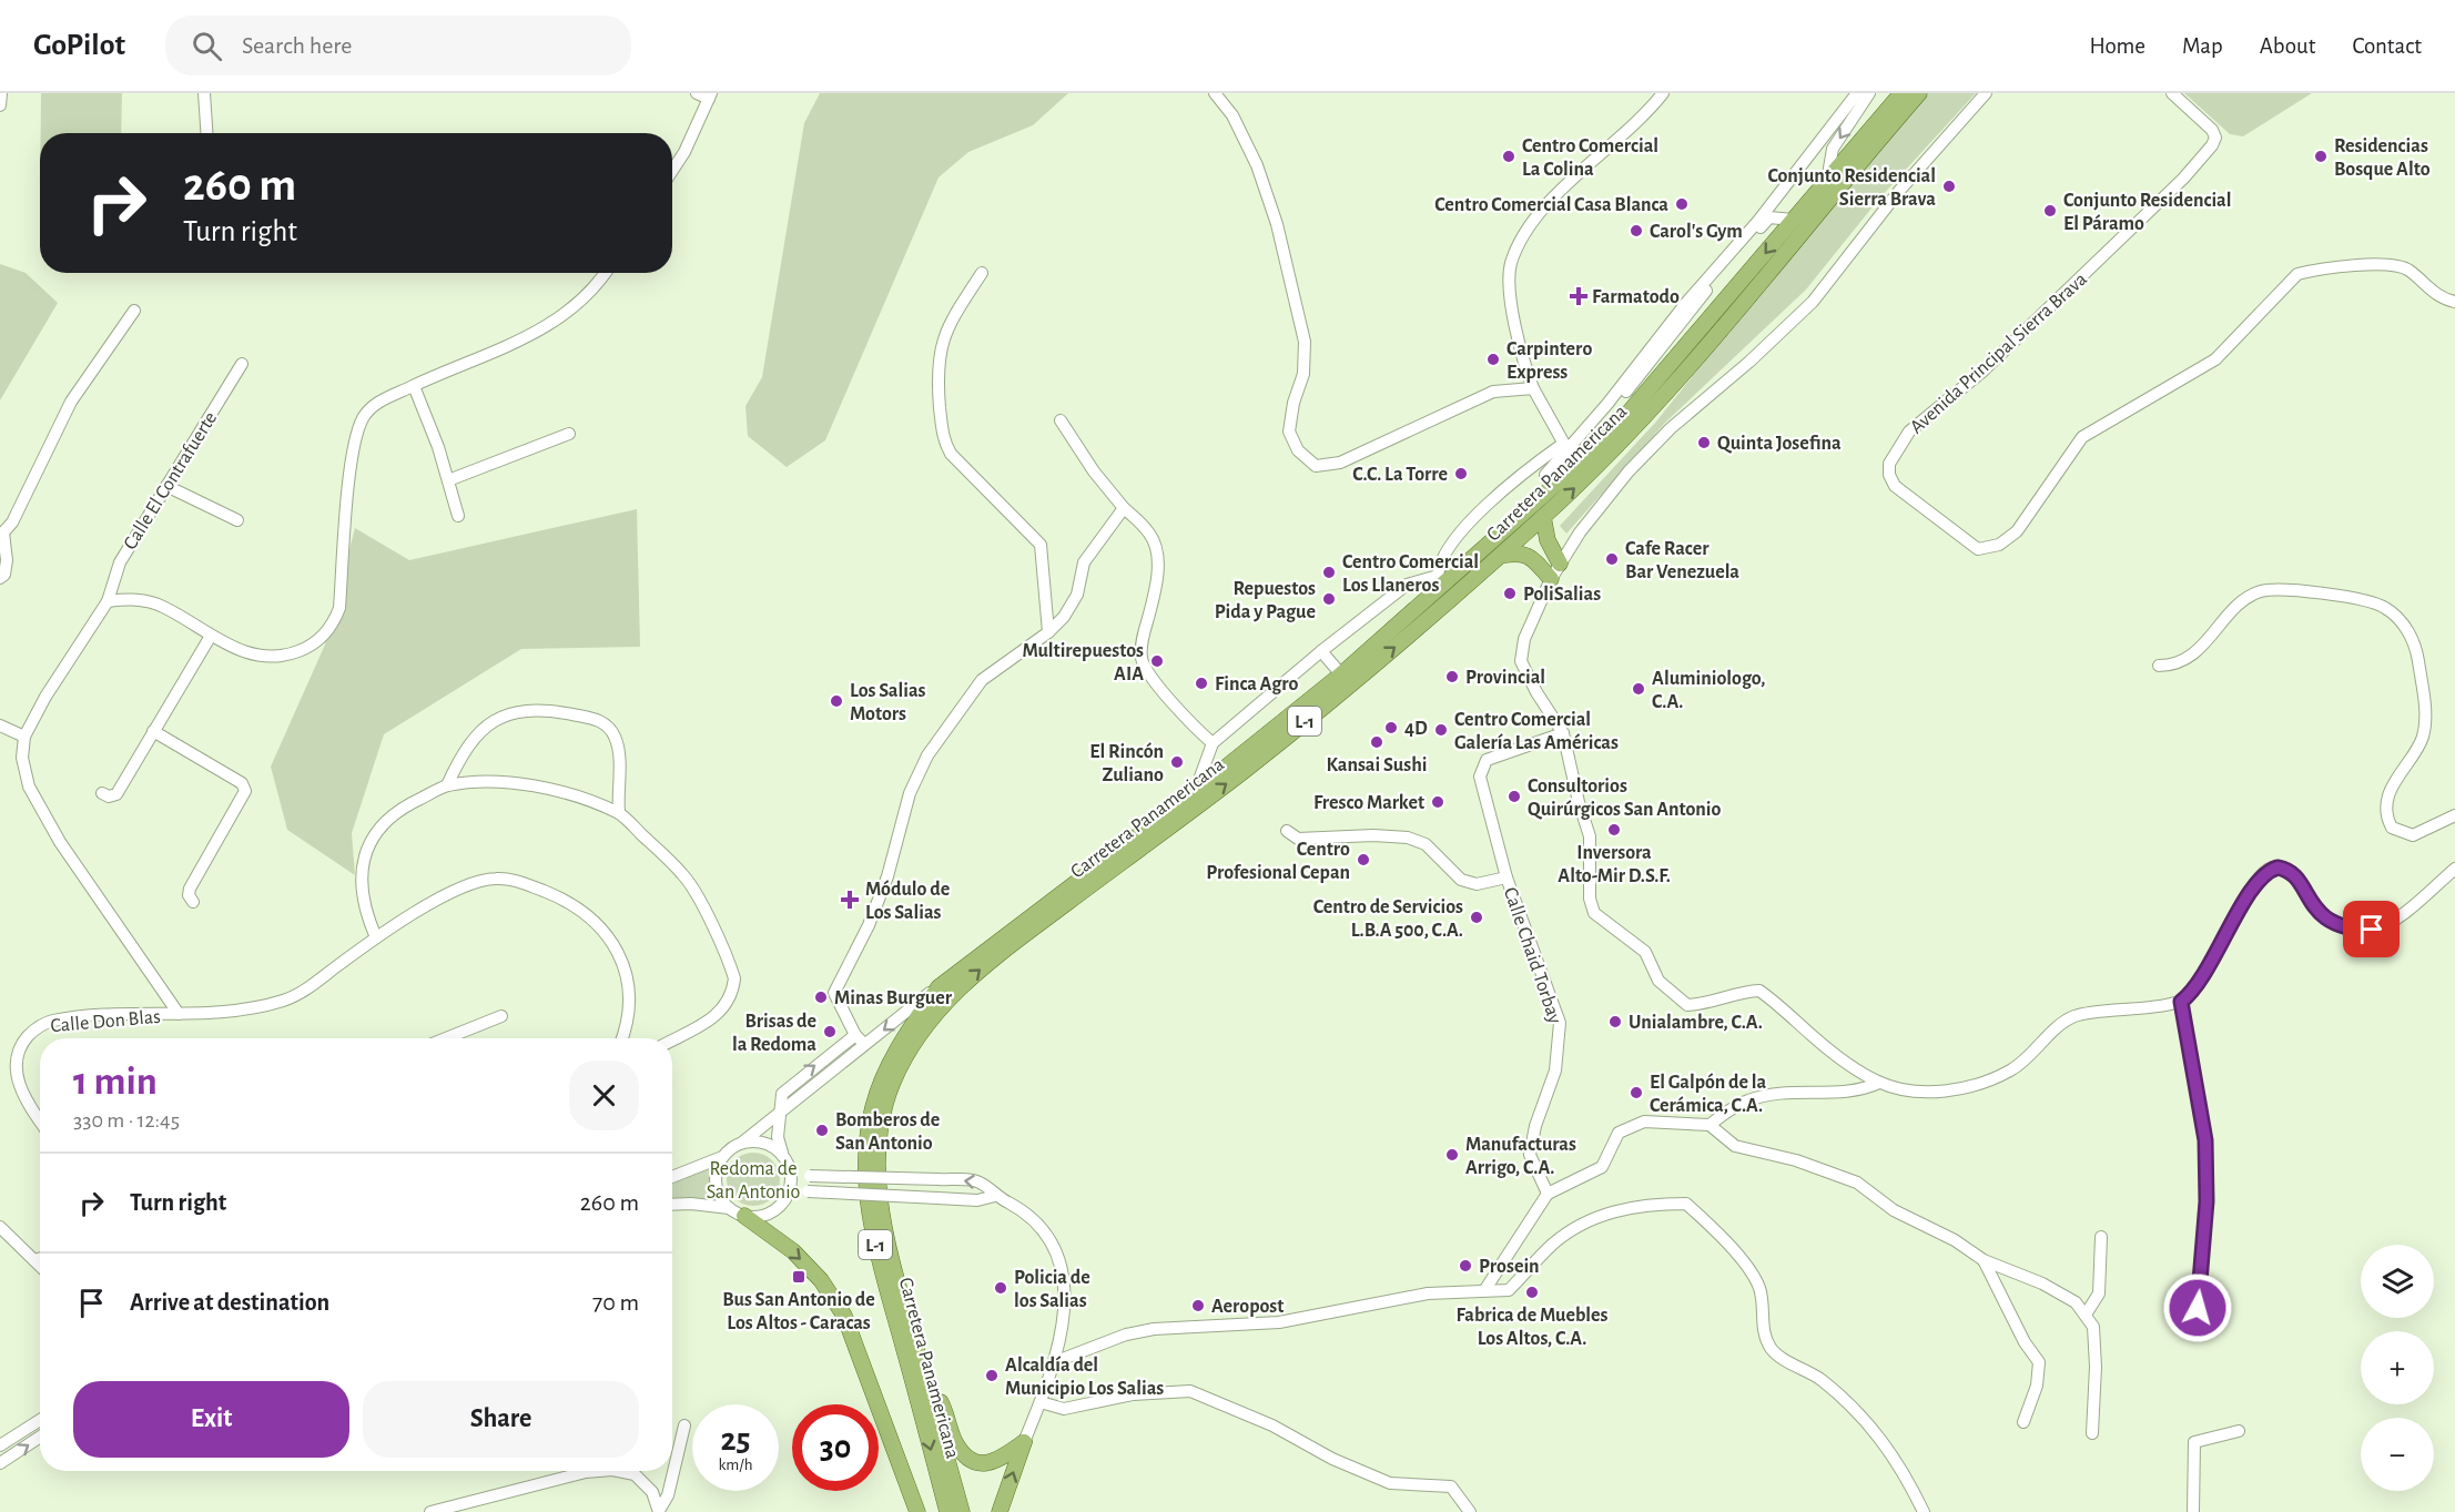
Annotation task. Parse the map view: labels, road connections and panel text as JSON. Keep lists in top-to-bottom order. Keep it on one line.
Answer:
{"streets":{"main road":["Carretera Panamericana","L-1"],"street":["Avenida Principal Sierra Brava","Calle El Contrafuerte","Calle Chaid Torbay","Calle Don Blas"]},"crossings":[["Carretera Panamericana","L-1"]],"parks":["Redoma de San Antonio"],"places":{"other":["Centro Comercial La Colina","Residencias Bosque Alto","Conjunto Residencial Sierra Brava","Centro Comercial Casa Blanca","Conjunto Residencial El Páramo","Carol's Gym","Carpintero Express","Quinta Josefina","C.C. La Torre","Cafe Racer Bar Venezuela","Centro Comercial Los Llaneros","PoliSalias","Repuestos Pida y Pague","Multirepuestos AIA","Provincial","Finca Agro","Aluminiologo, C.A.","Los Salias Motors","4D","Centro Comercial Galería Las Américas","Kansai Sushi","El Rincón Zuliano","Consultorios Quirúrgicos San Antonio","Fresco Market","Inversora Alto-Mir D.S.F.","Centro Profesional Cepan","Centro de Servicios L.B.A 500, C.A.","Minas Burguer","Unialambre, C.A.","Brisas de la Redoma","El Galpón de la Cerámica, C.A.","Bomberos de San Antonio","Manufacturas Arrigo, C.A.","Prosein","Policia de los Salias","Fabrica de Muebles Los Altos, C.A.","Aeropost","Alcaldía del Municipio Los Salias"],"health":["Farmatodo","Módulo de Los Salias"],"transit":["Bus San Antonio de Los Altos - Caracas"]},"page":{"header":"GoPilot","search":"Search here","nav":["Home","Map","About","Contact"],"turn":["260 m","Turn right"],"heading":["1 min","330 m · 12:45"],"list":[{"name":"Turn right","value":"260 m"},{"name":"Arrive at destination","value":"70 m"}],"map_buttons":["+","−"],"buttons":["Exit","Share"],"speed":"25 km/h","limit":"30"}}
